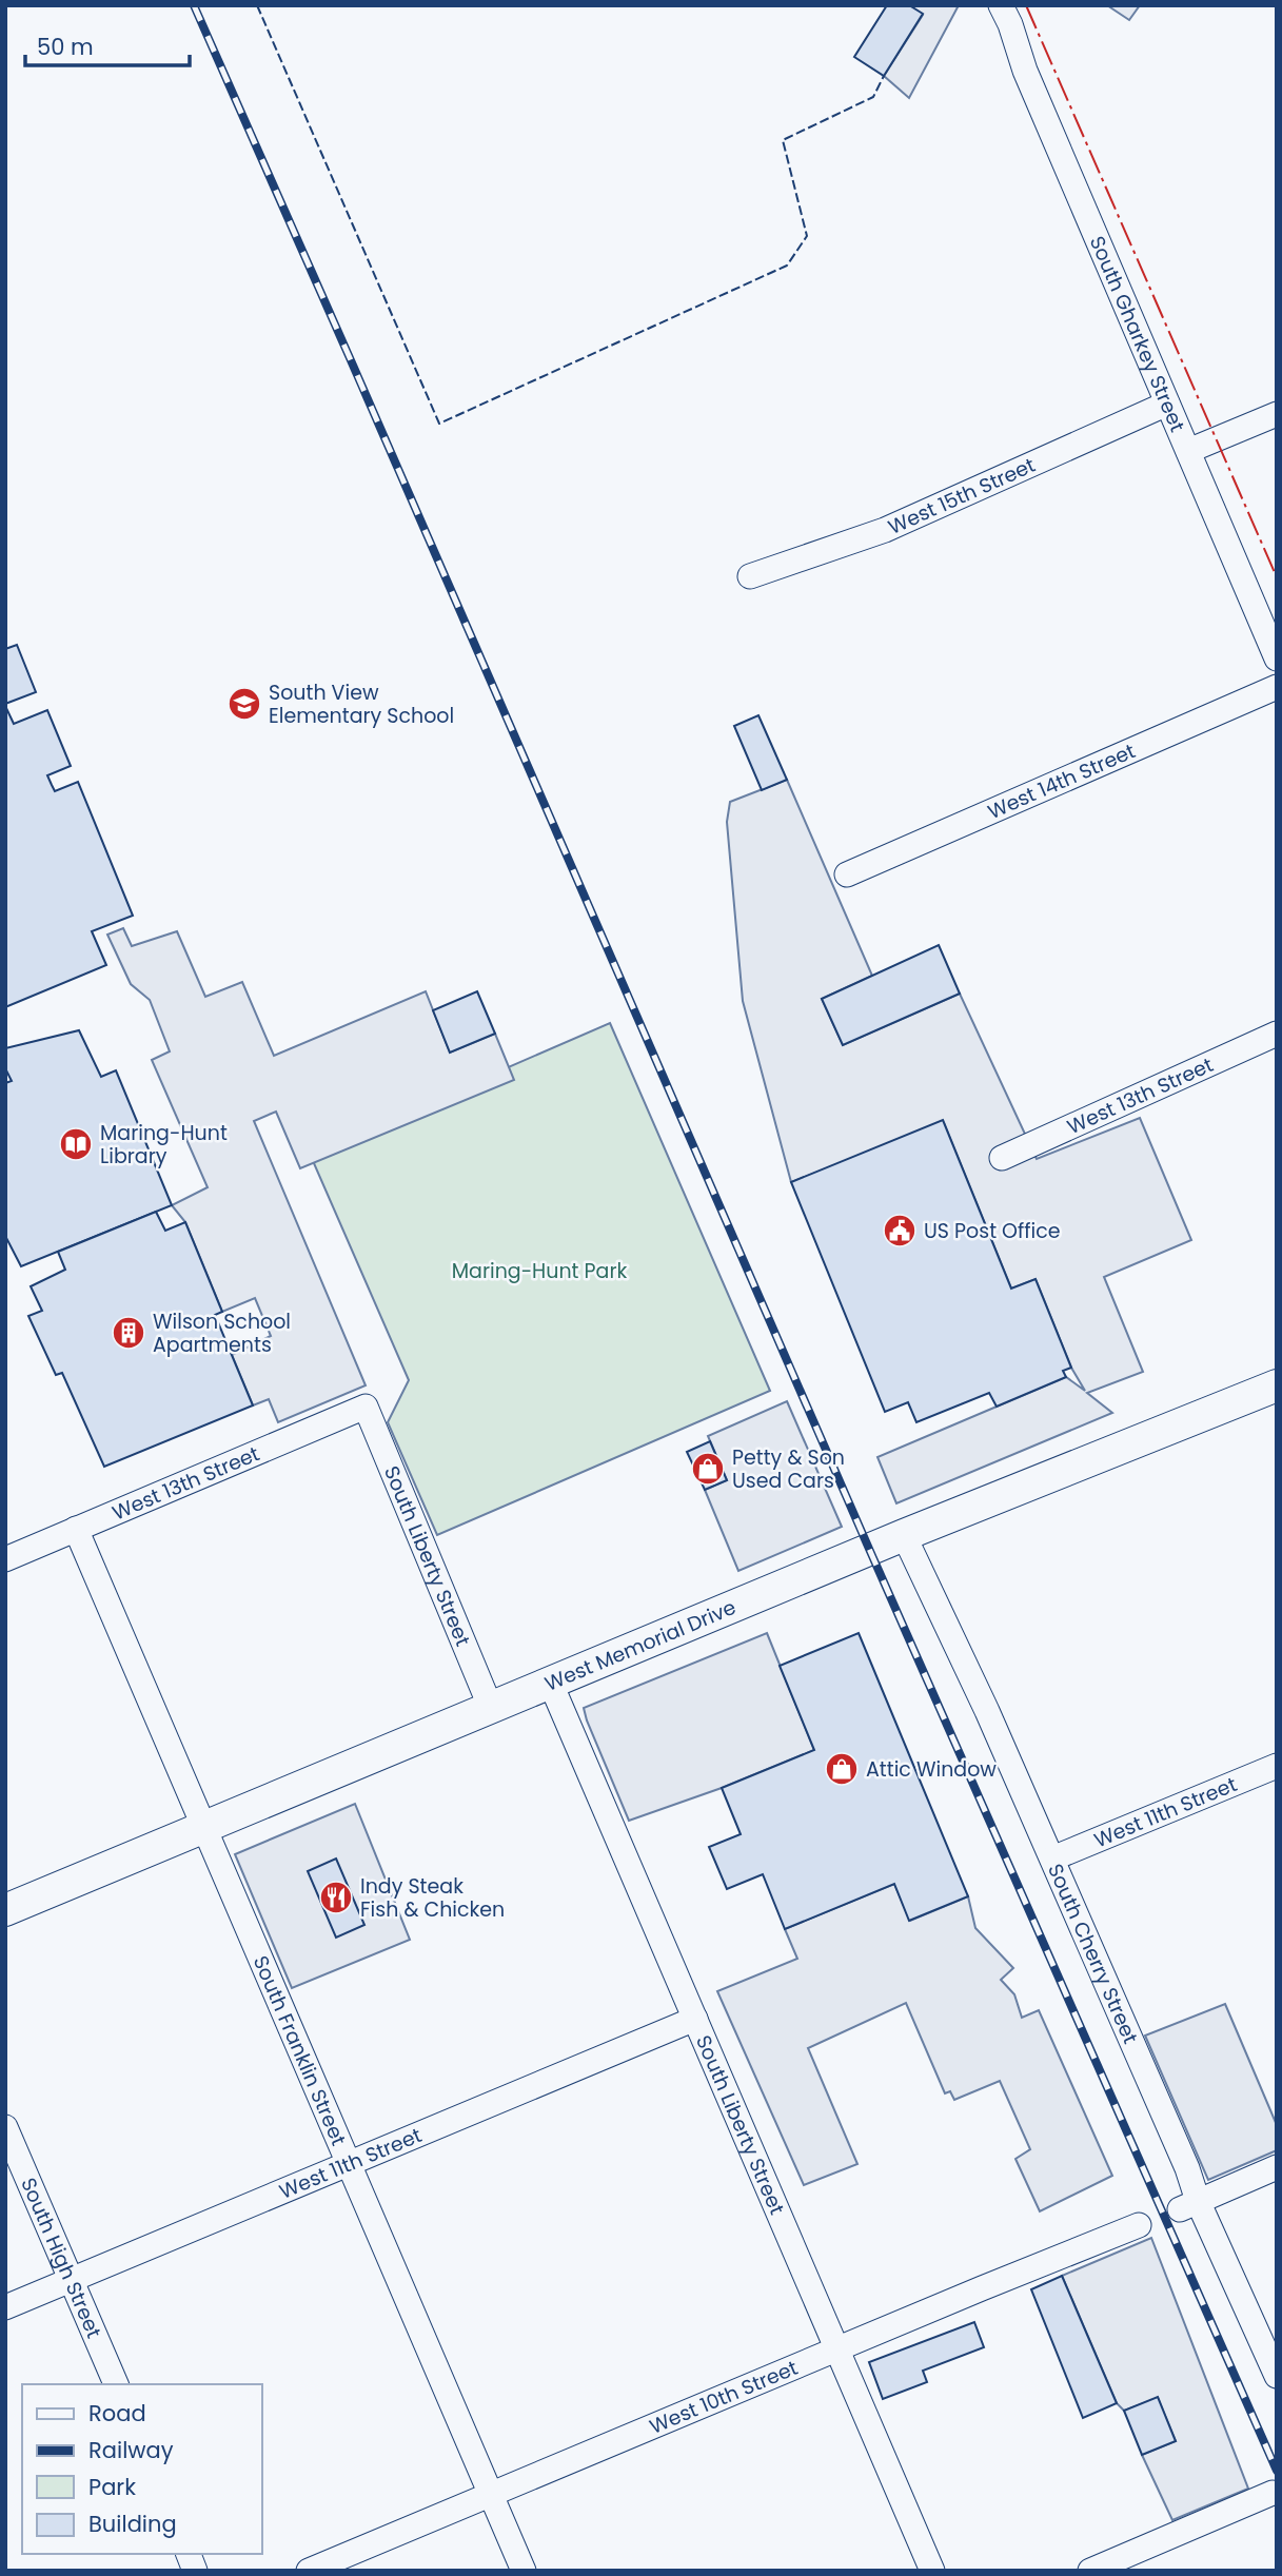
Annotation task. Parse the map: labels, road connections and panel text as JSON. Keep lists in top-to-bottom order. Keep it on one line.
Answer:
{"streets":{"main road":["West Memorial Drive"],"street":["South Gharkey Street","West 15th Street","West 14th Street","West 13th Street","South Liberty Street","West 11th Street","South Cherry Street","South Franklin Street","South High Street","West 10th Street"]},"crossings":[["South Gharkey Street","West 15th Street"],["West 13th Street","South Liberty Street"],["West 13th Street","South Franklin Street"],["South Liberty Street","West Memorial Drive"],["South Liberty Street","West 11th Street"],["South Liberty Street","West 10th Street"],["West Memorial Drive","South Cherry Street"],["West Memorial Drive","South Franklin Street"],["West 11th Street","South Cherry Street"],["West 11th Street","South Franklin Street"],["West 11th Street","South High Street"],["South Franklin Street","West 10th Street"]],"parks":["Maring-Hunt Park"],"places":{"school or university":["South View Elementary School"],"library":["Maring-Hunt Library"],"public building":["US Post Office"],"building":["Wilson School Apartments"],"shop":["Petty & Son Used Cars","Attic Window"],"restaurant":["Indy Steak Fish & Chicken"]},"legend":["Road","Railway","Park","Building"],"scale_bar":"50 m"}
